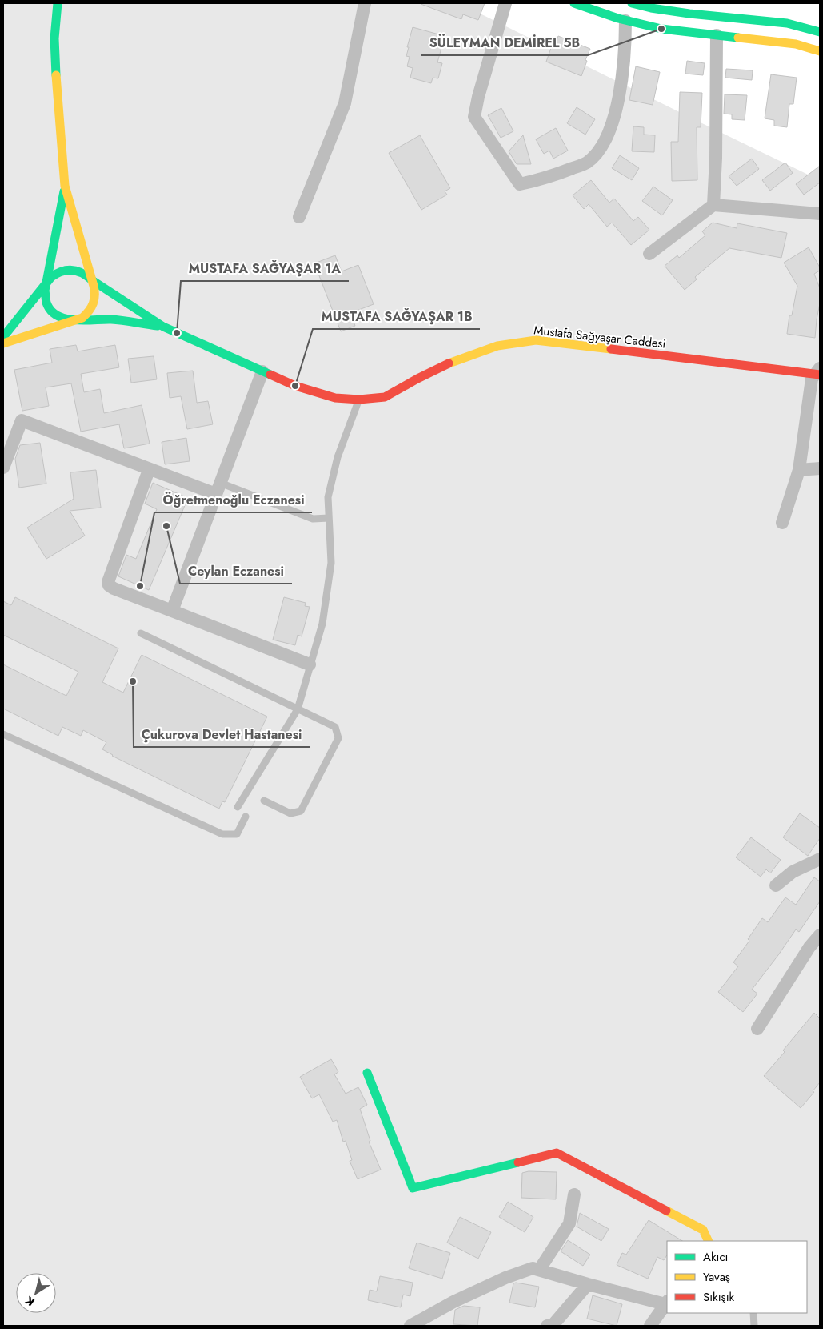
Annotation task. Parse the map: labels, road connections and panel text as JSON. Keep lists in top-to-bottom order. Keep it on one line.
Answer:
{"streets":{"street":["Mustafa Sağyaşar Caddesi"]},"places":["SÜLEYMAN DEMİREL 5B","MUSTAFA SAĞYAŞAR 1A","MUSTAFA SAĞYAŞAR 1B","Ceylan Eczanesi","Öğretmenoğlu Eczanesi","Çukurova Devlet Hastanesi"],"legend":["Akıcı","Yavaş","Sıkışık"],"north":"bottom left"}
